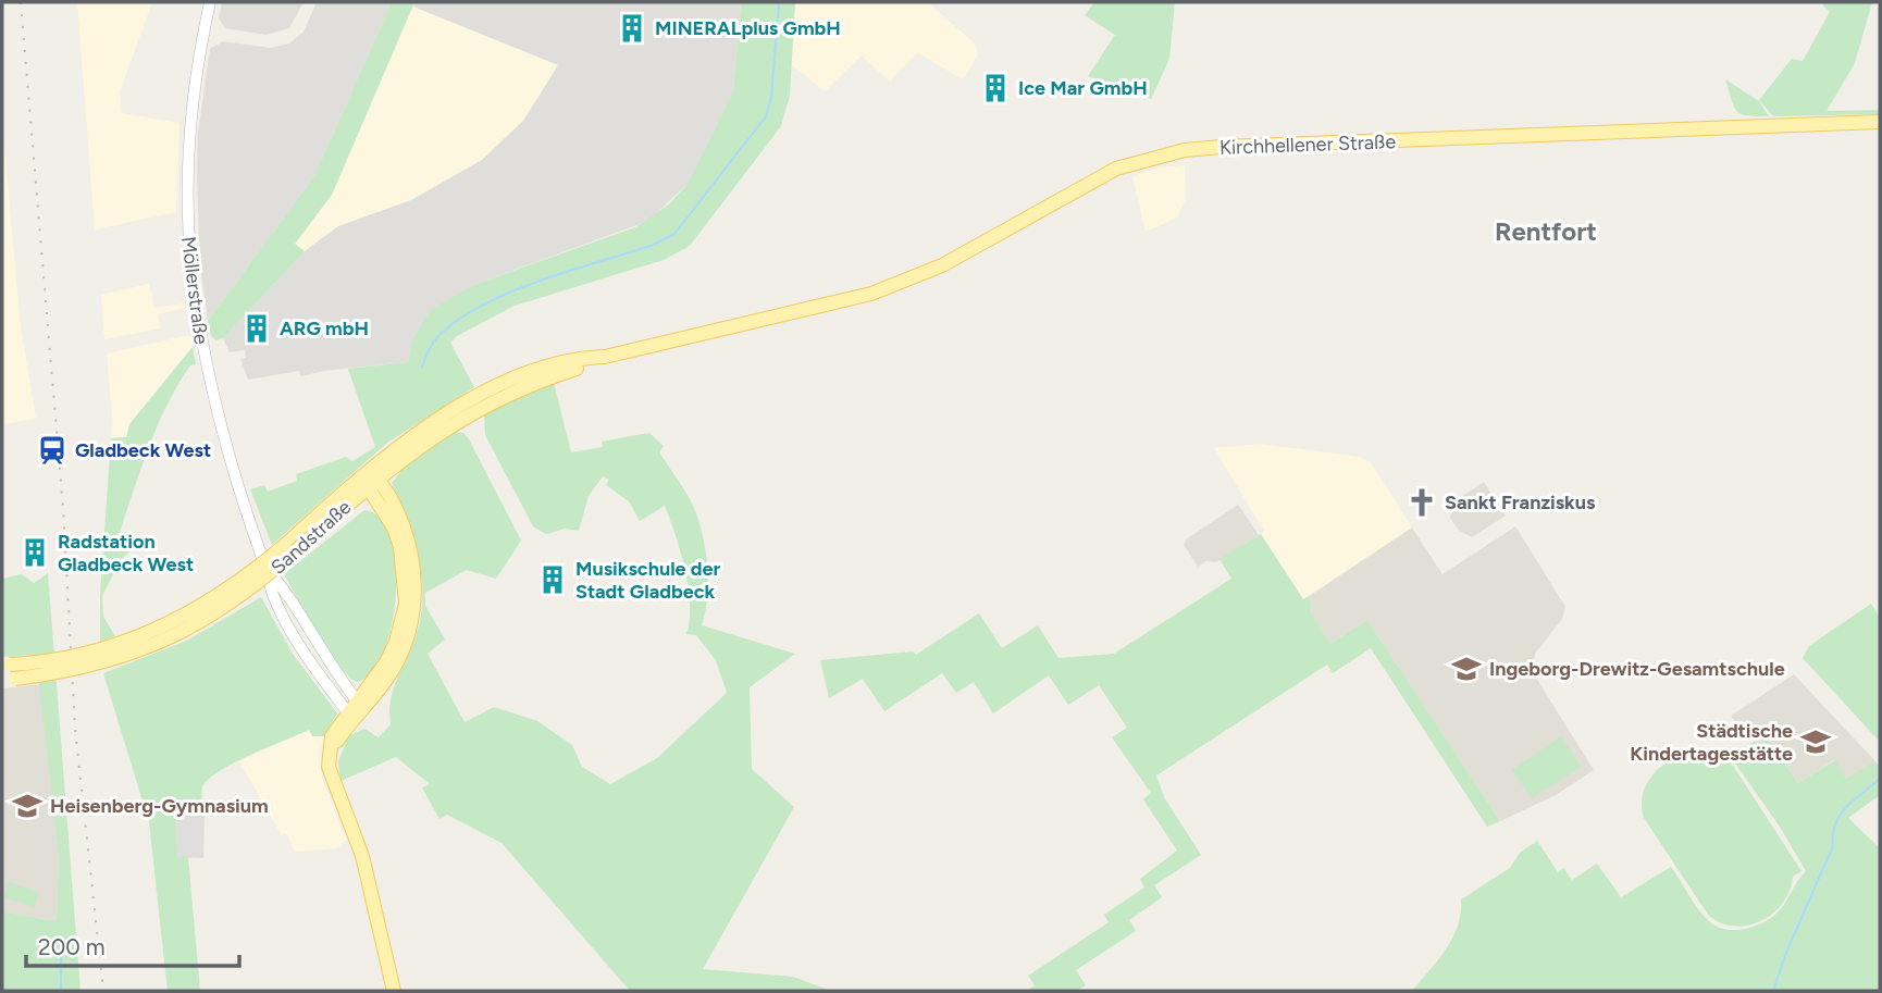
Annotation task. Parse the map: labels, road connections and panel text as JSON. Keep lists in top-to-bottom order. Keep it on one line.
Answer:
{"streets":{"main road":["Kirchhellener Straße","Sandstraße"],"street":["Möllerstraße"]},"crossings":[["Kirchhellener Straße","Sandstraße"]],"districts":["Rentfort"],"places":{"building":["MINERALplus GmbH","Ice Mar GmbH","ARG mbH","Radstation Gladbeck West","Musikschule der Stadt Gladbeck"],"station":["Gladbeck West"],"church":["Sankt Franziskus"],"school or university":["Ingeborg-Drewitz-Gesamtschule","Städtische Kindertagesstätte","Heisenberg-Gymnasium"]},"scale_bar":"200 m"}
